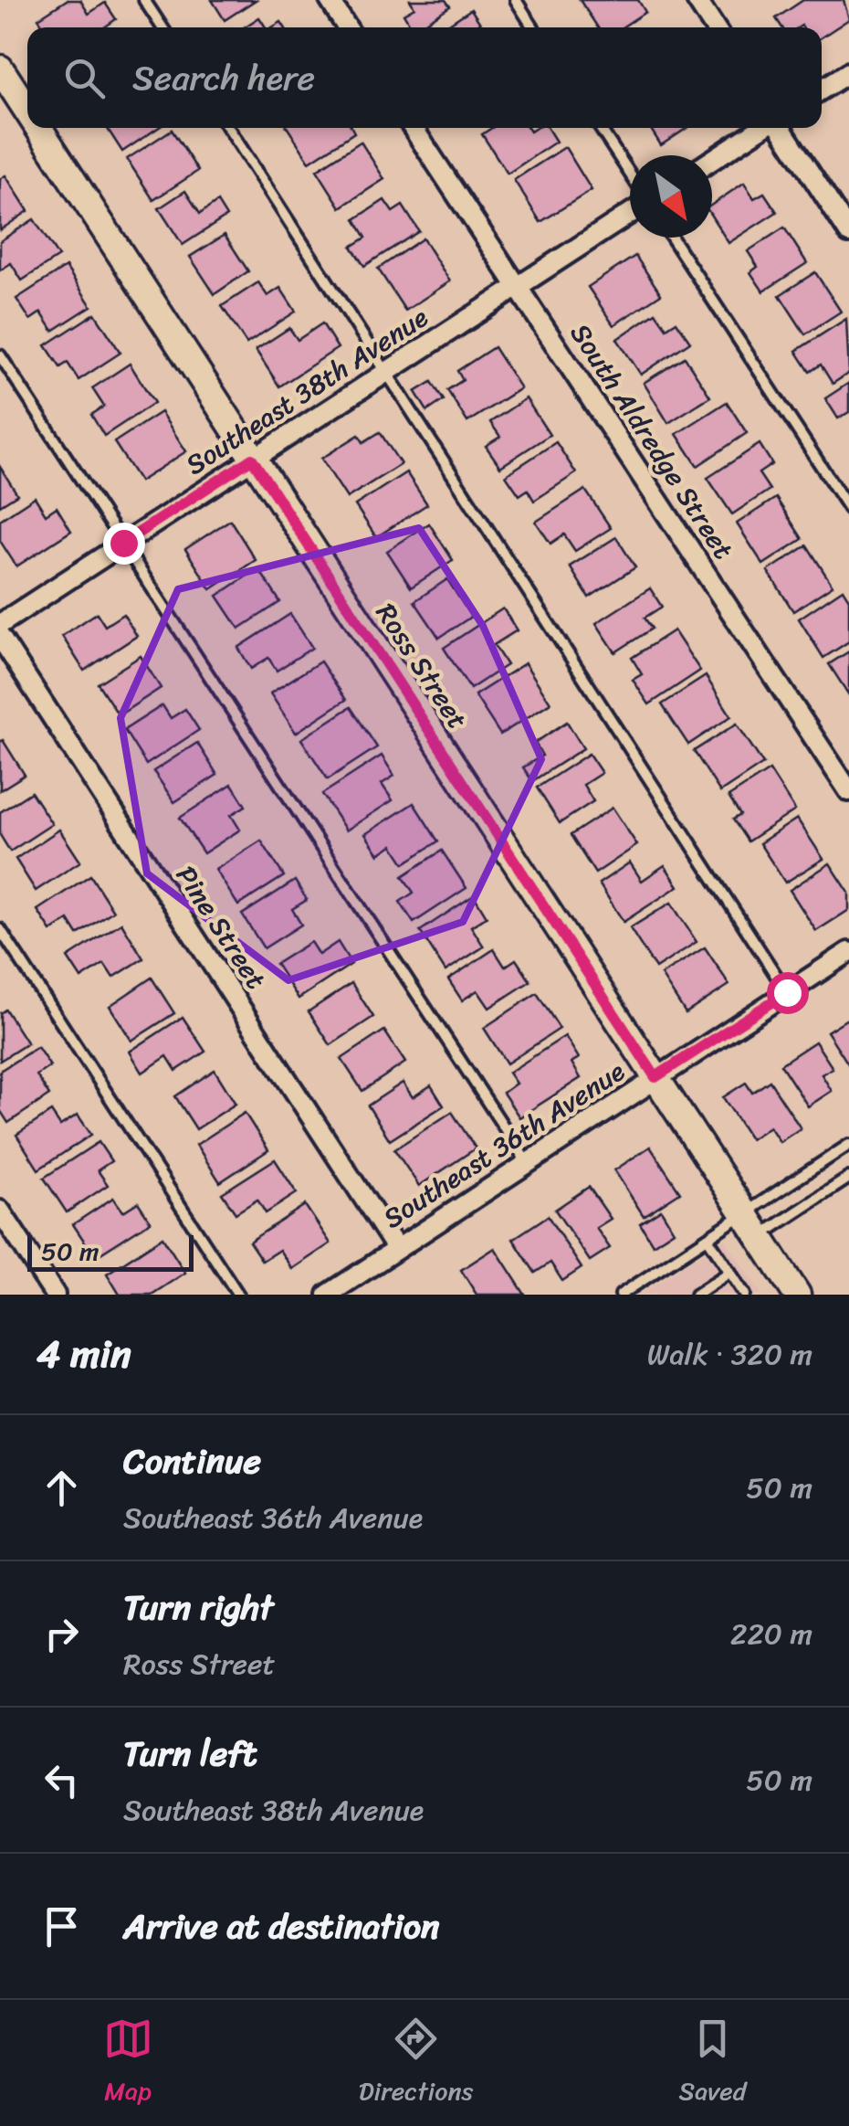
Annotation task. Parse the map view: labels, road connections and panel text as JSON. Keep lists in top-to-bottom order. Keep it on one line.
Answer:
{"streets":{"street":["Southeast 38th Avenue","South Aldredge Street","Ross Street","Pine Street","Southeast 36th Avenue"]},"crossings":[["Southeast 38th Avenue","South Aldredge Street"],["Southeast 38th Avenue","Ross Street"],["Ross Street","Southeast 36th Avenue"],["Pine Street","Southeast 36th Avenue"]],"scale_bar":"50 m","north":"bottom right","page":{"search":"Search here","scale":"50 m","heading":["4 min","Walk · 320 m"],"list":[["Continue","Southeast 36th Avenue","50 m"],["Turn right","Ross Street","220 m"],["Turn left","Southeast 38th Avenue","50 m"],"Arrive at destination"],"nav":["Map","Directions","Saved"]}}
